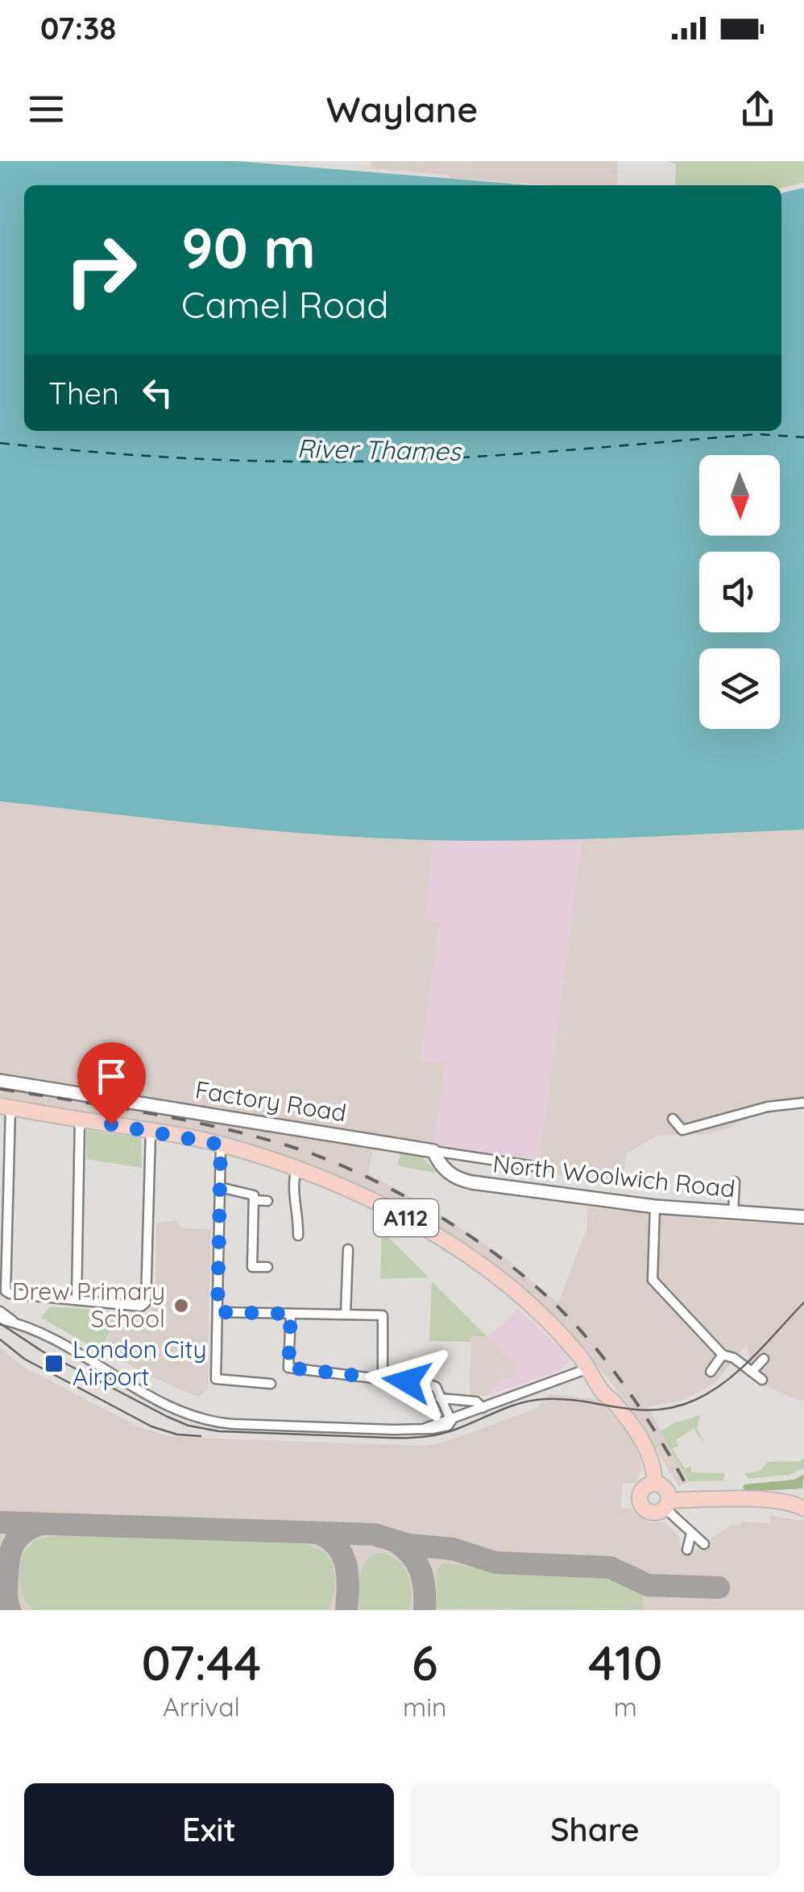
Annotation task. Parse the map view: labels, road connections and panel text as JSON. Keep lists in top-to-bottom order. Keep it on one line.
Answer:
{"streets":{"main road":["A112"],"street":["Factory Road","North Woolwich Road"]},"crossings":[["Factory Road","North Woolwich Road"]],"water":["River Thames"],"places":{"other":["Drew Primary School"],"transit":["London City Airport"]},"north":"bottom","page":{"status":"07:38","header":"Waylane","turn":["90 m","Camel Road"],"then":"Then","eta":["07:44","Arrival","6","min","410","m"],"buttons":["Exit","Share"]}}
